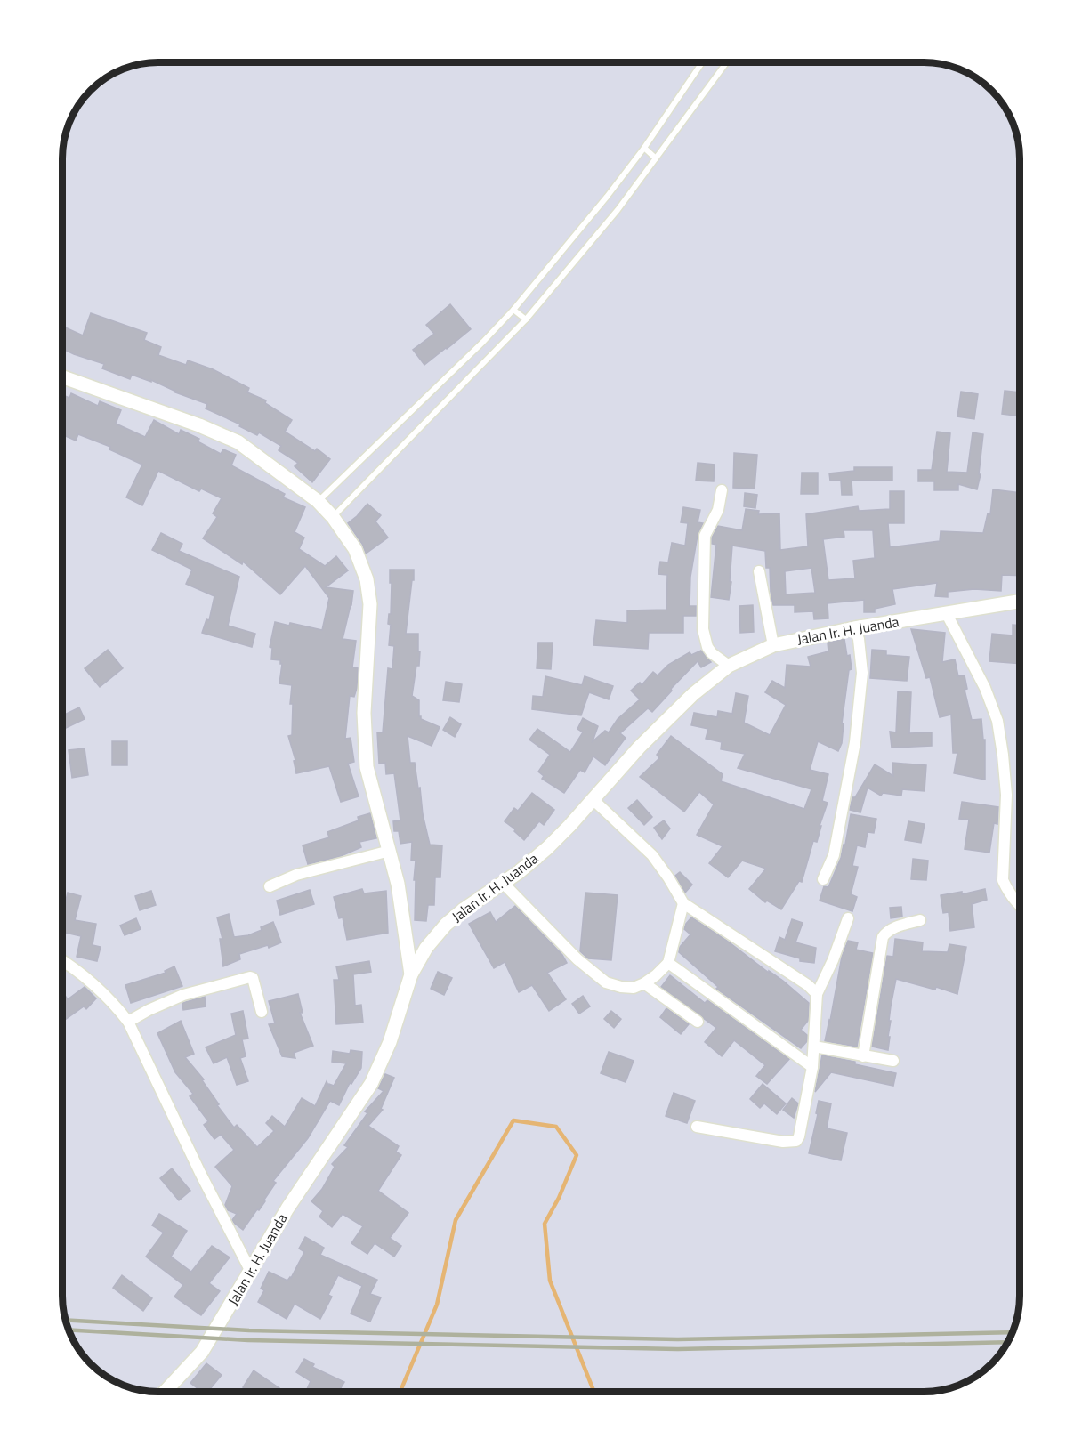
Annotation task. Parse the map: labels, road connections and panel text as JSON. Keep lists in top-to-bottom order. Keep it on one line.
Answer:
{"streets":{"street":["Jalan Ir. H. Juanda"]}}
